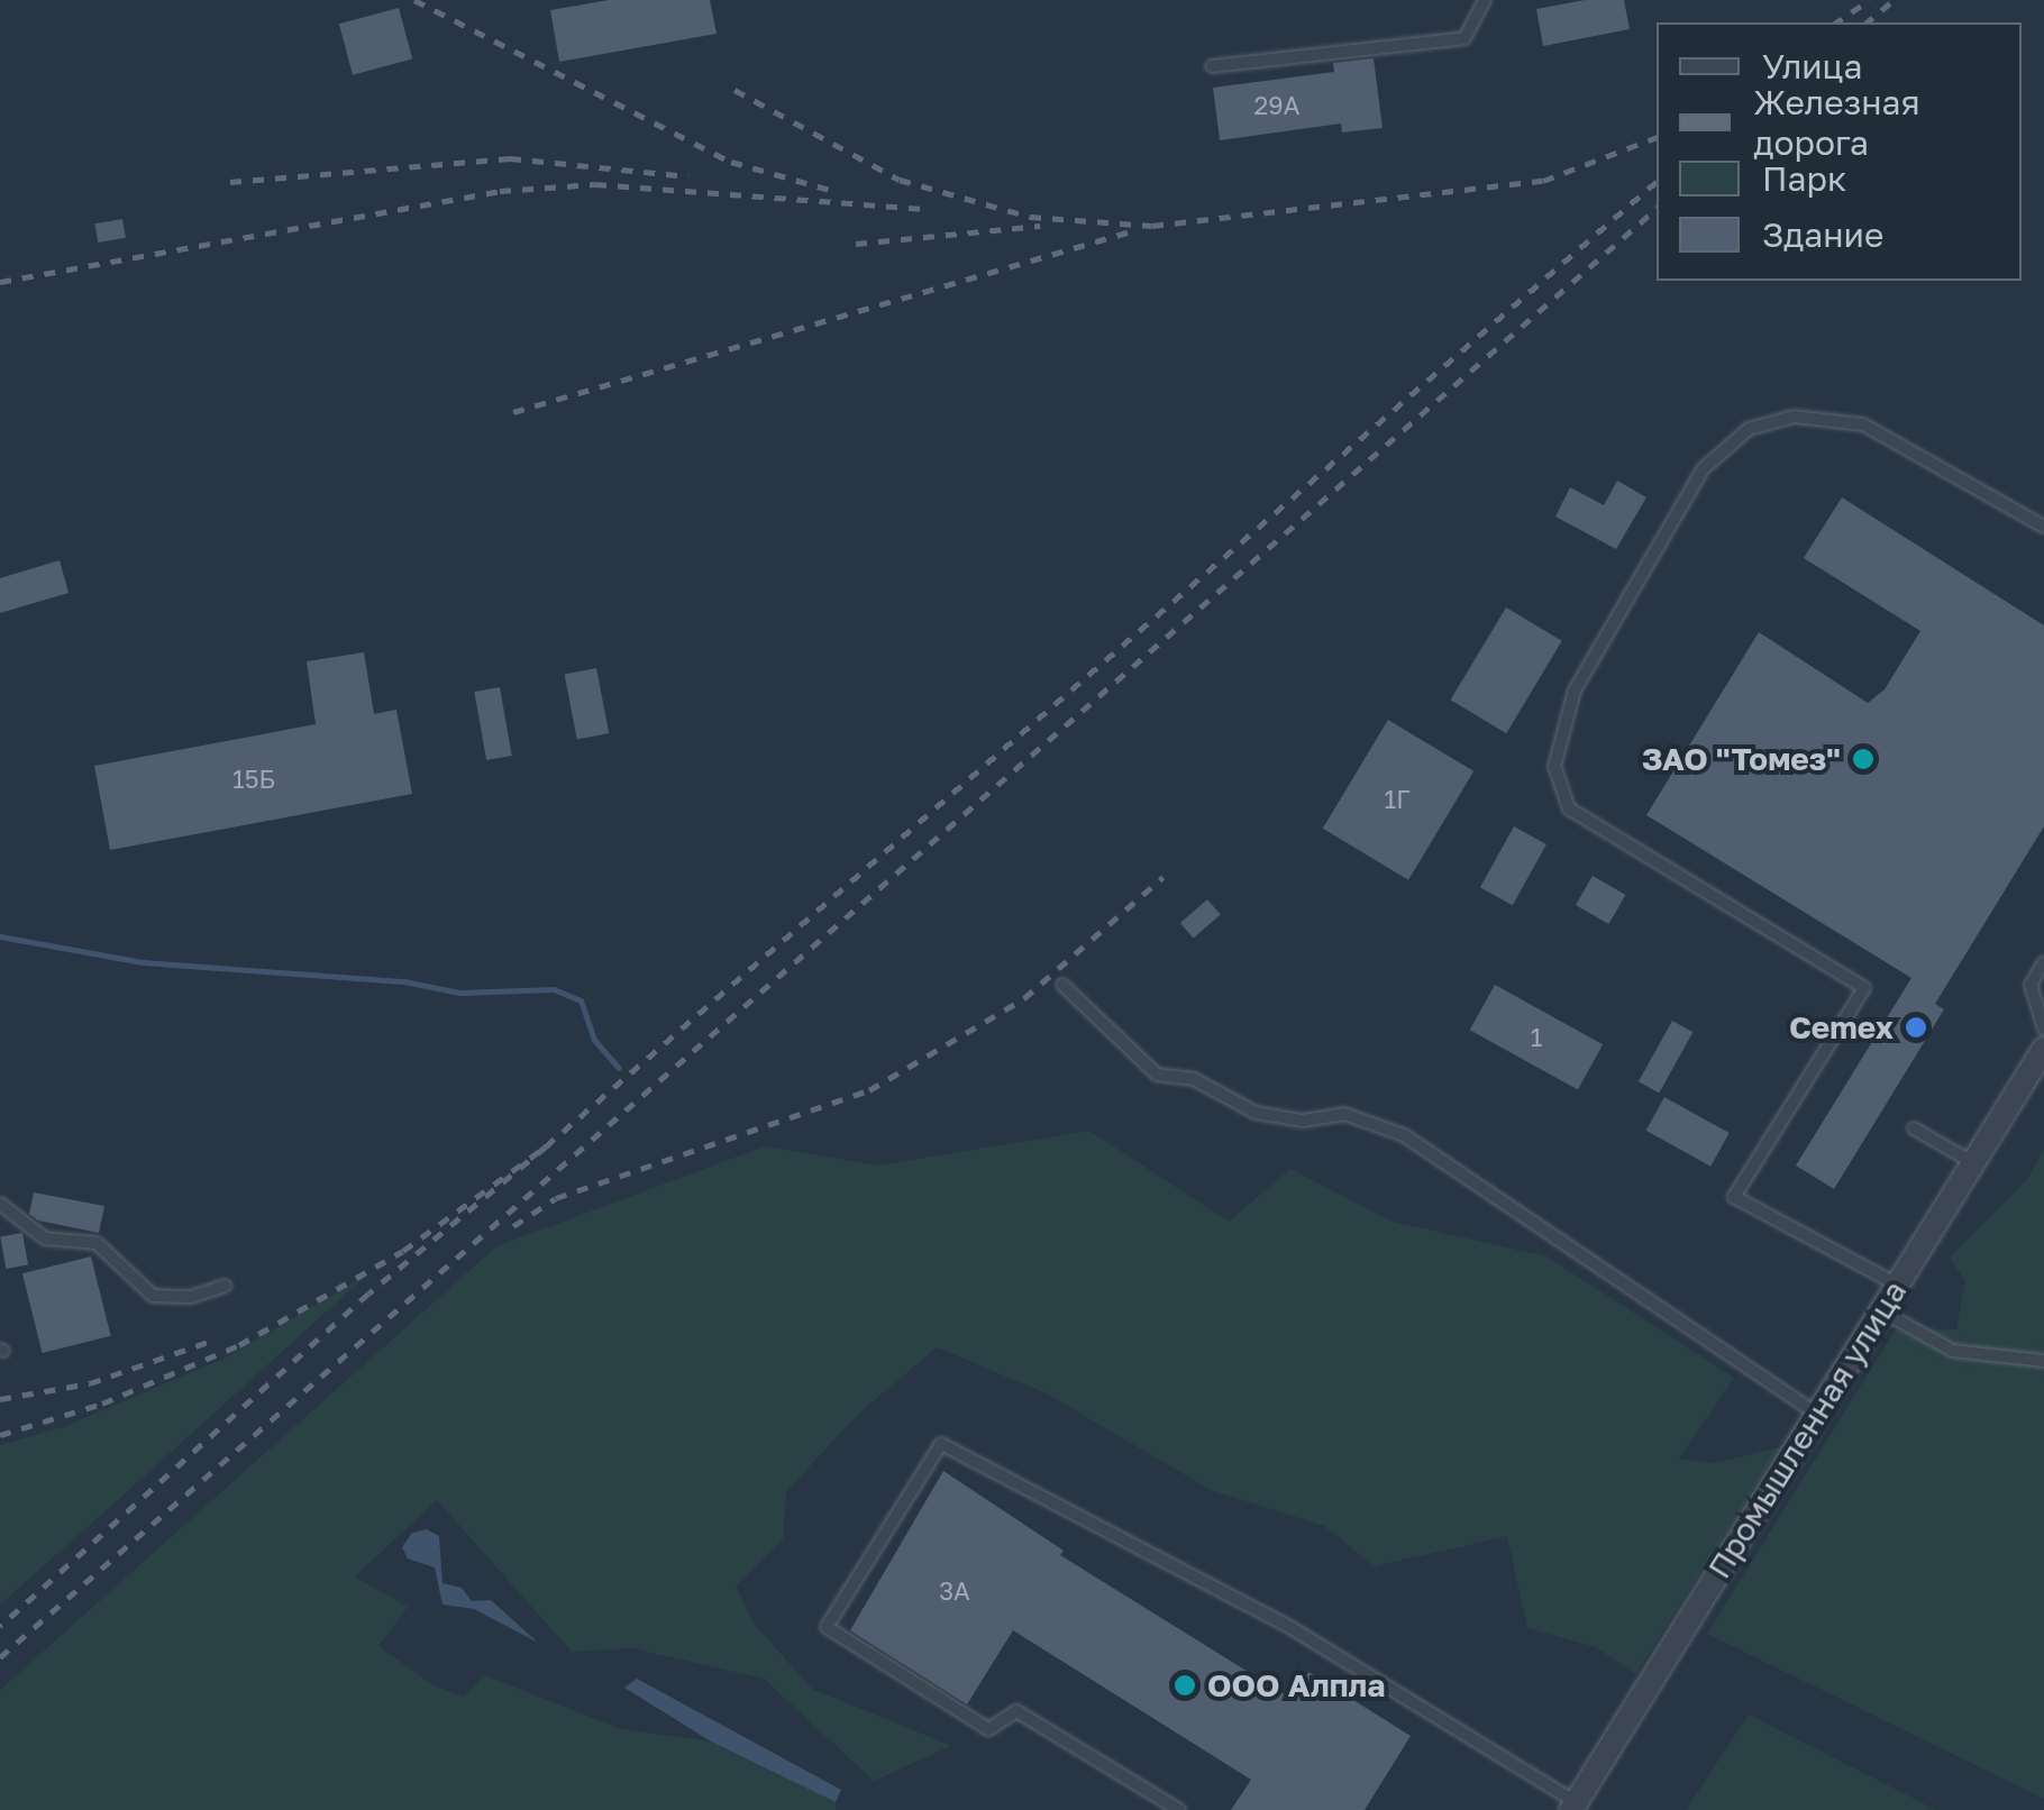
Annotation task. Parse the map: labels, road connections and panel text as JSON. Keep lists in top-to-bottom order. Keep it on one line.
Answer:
{"streets":{"street":["Промышленная улица"]},"places":["ЗАО \"Томез\"","Cemex","ООО Алпла"],"house_numbers":["29А","15Б","1Г","1","3А"],"legend":["Улица","Железная дорога","Парк","Здание"]}
